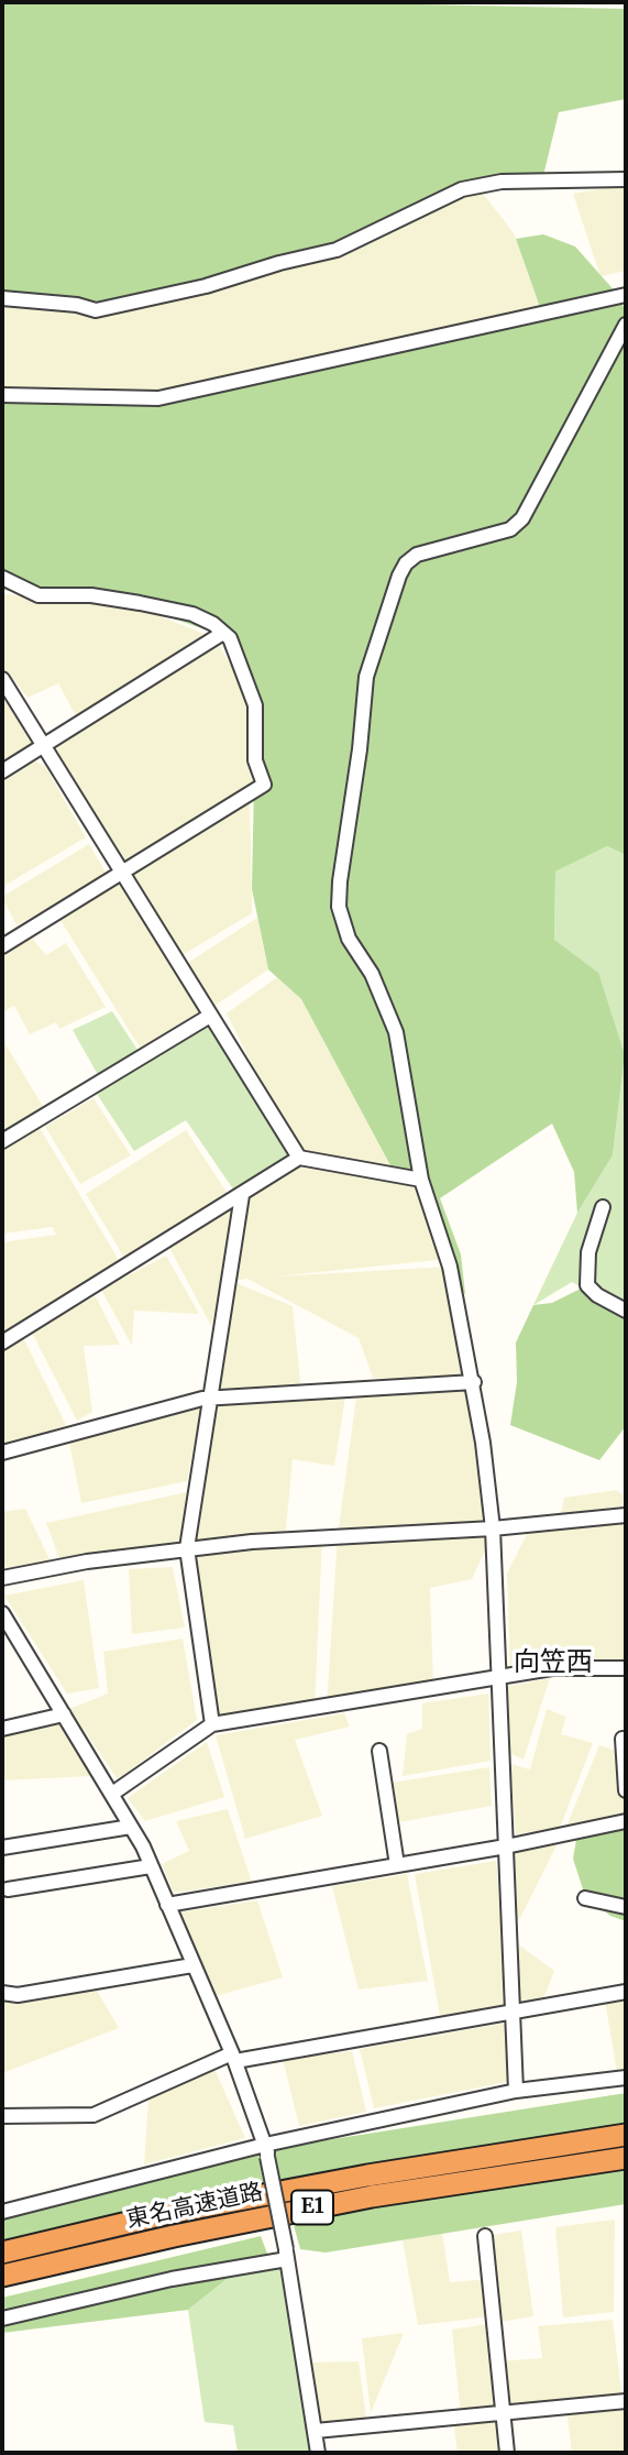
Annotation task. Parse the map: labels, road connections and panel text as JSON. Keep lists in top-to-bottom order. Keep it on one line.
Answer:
{"streets":{"highway":["東名高速道路","E1"]},"districts":["向笠西"]}
